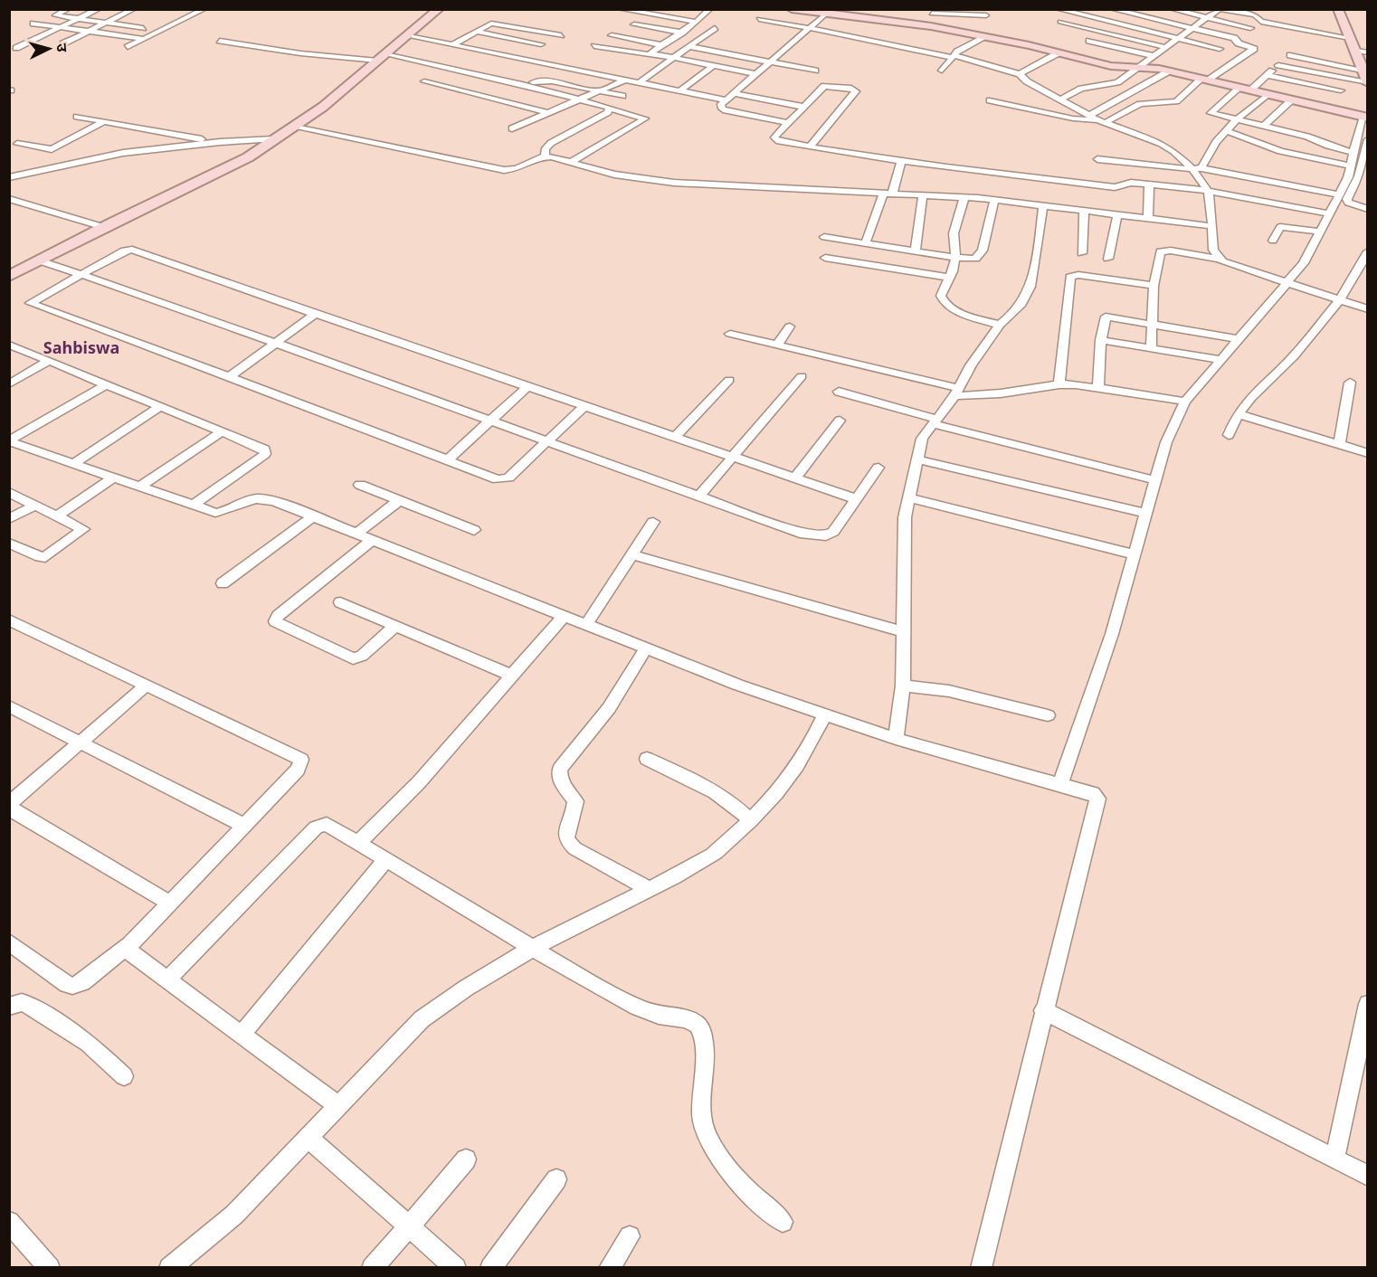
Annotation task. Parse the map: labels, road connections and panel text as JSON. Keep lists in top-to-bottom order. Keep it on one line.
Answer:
{"districts":["Sahbiswa"],"north":"right"}
